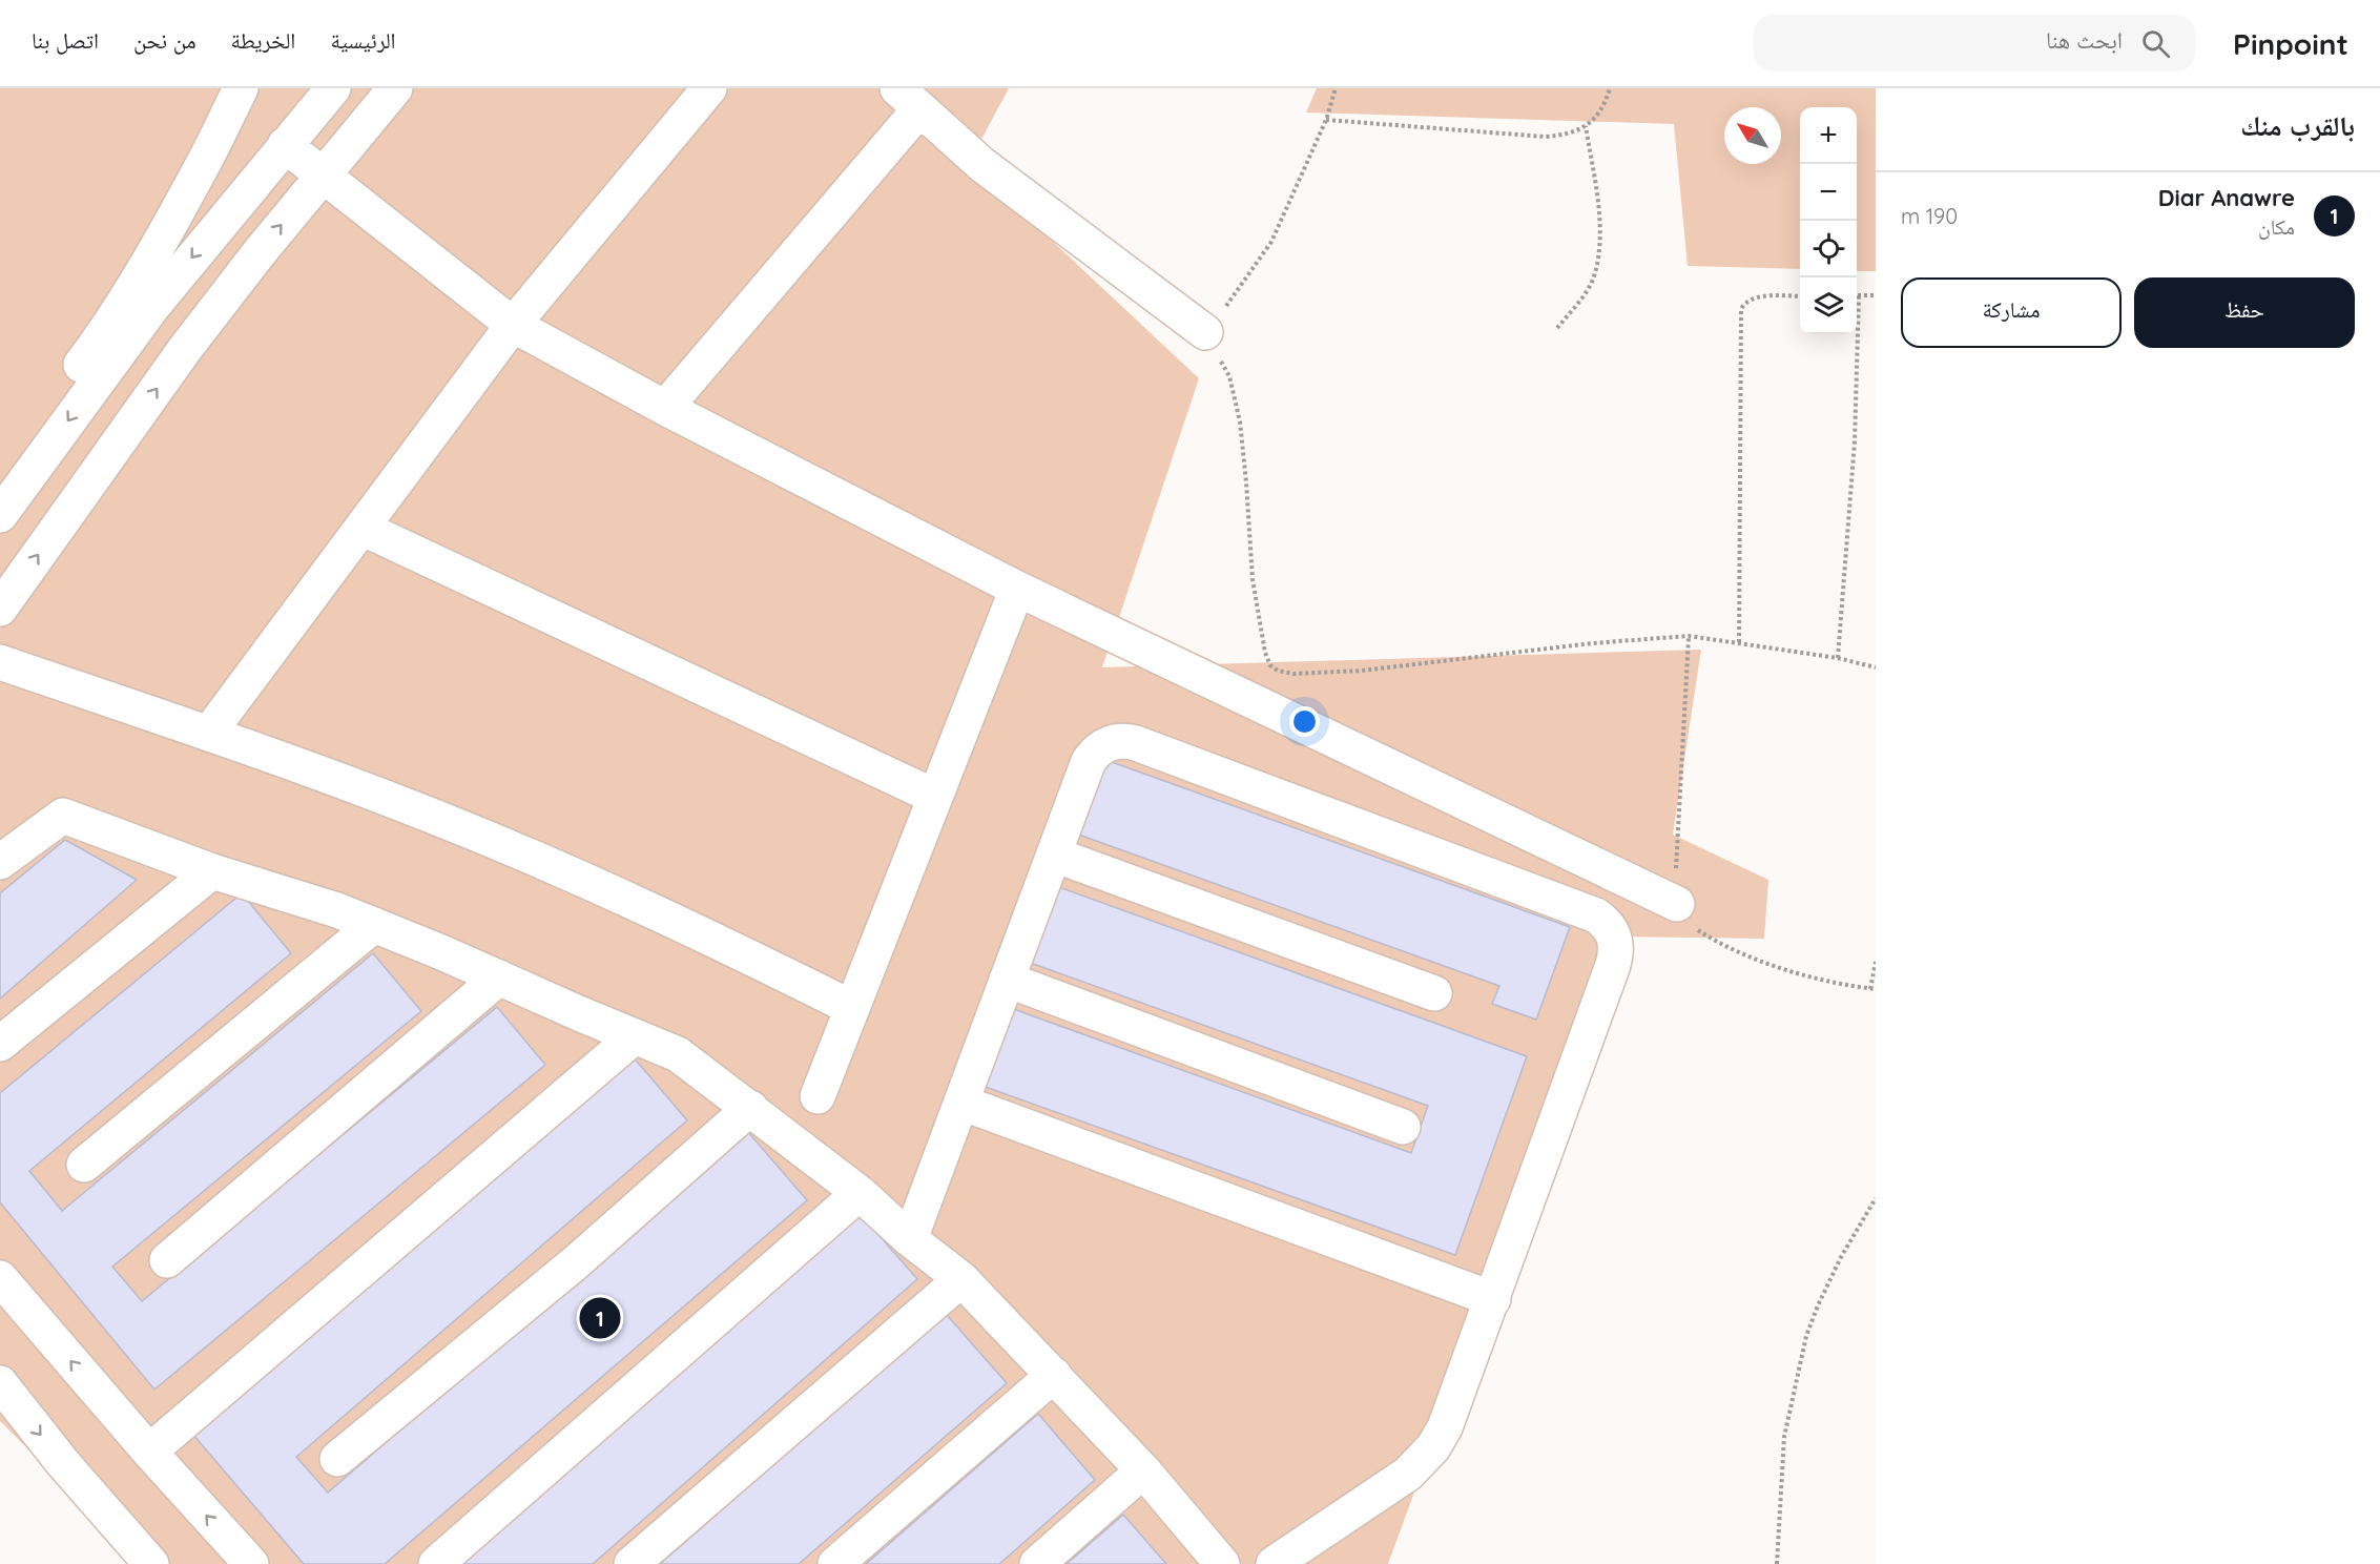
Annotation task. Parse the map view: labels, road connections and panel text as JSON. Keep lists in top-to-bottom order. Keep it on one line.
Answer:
{"north":"top left","page":{"header":"Pinpoint","search":"ابحث هنا","nav":["الرئيسية","الخريطة","من نحن","اتصل بنا"],"heading":"بالقرب منك","map_buttons":["+","−"],"list":[{"mark":"1","name":"Diar Anawre","note":"مكان","value":"190 m"}],"buttons":["حفظ","مشاركة"],"pins":"1"}}
